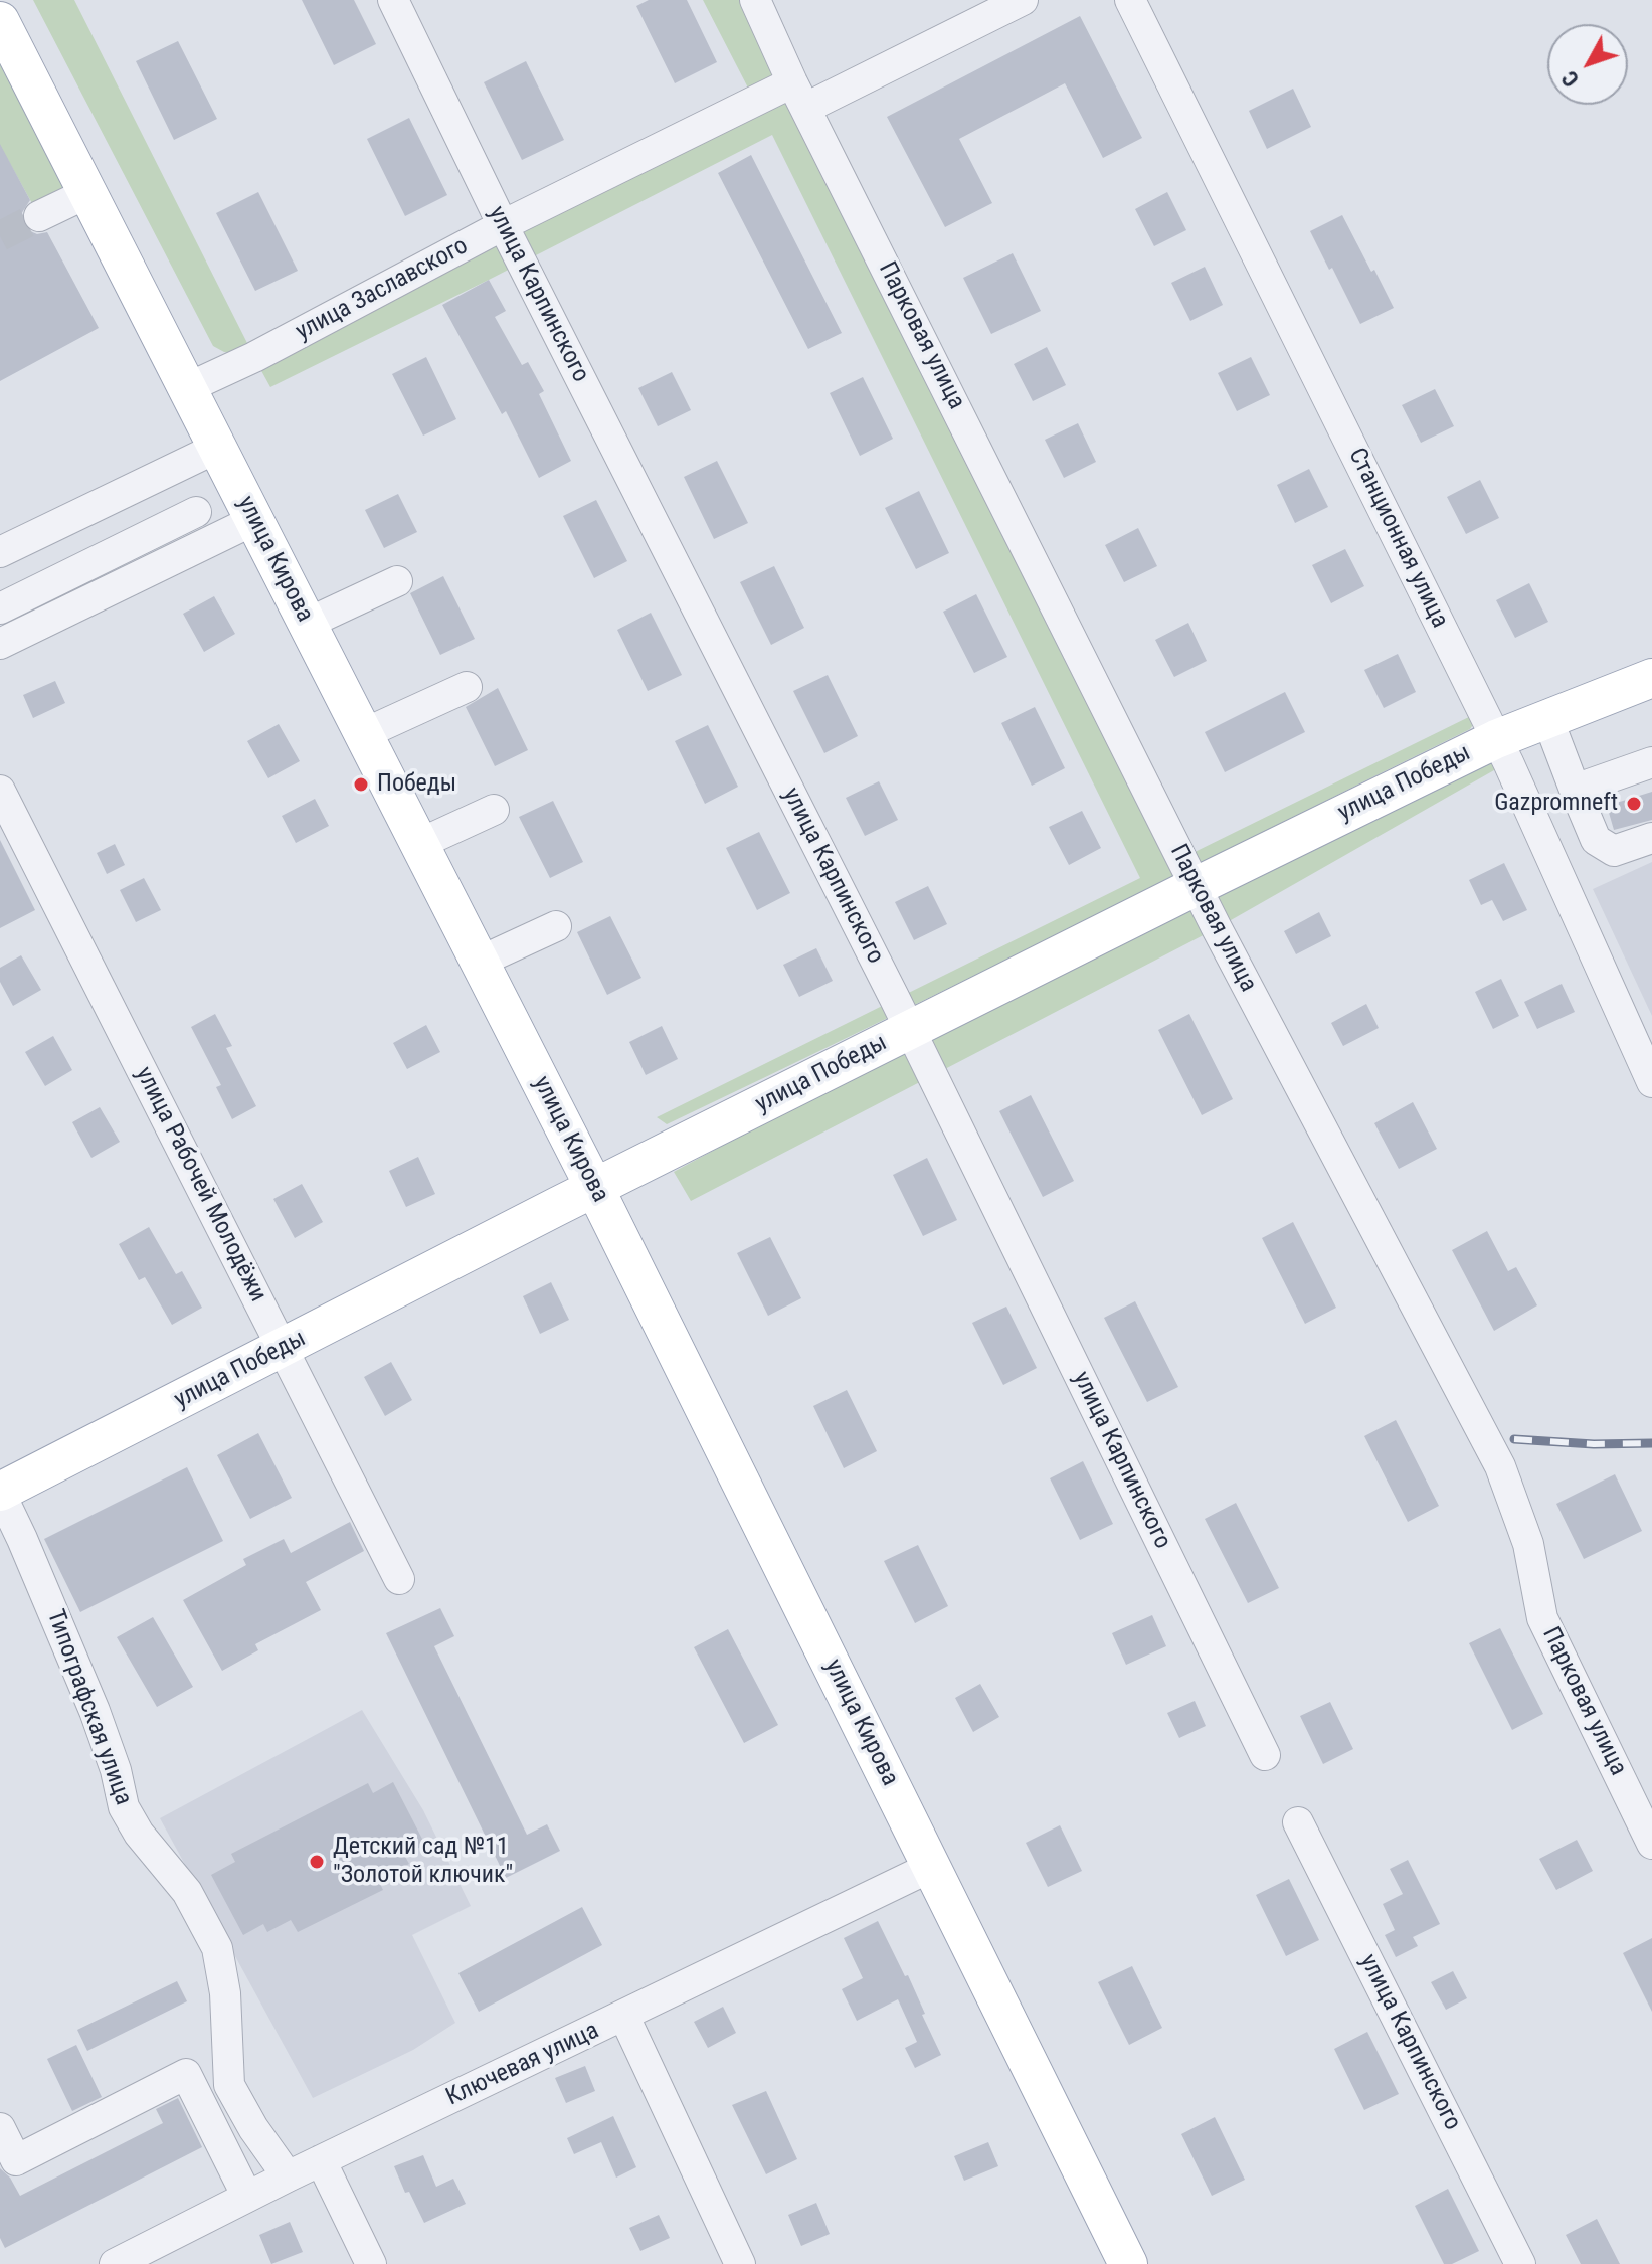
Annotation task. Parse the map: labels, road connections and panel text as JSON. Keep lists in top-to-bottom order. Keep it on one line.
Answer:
{"streets":{"main road":["улица Кирова","улица Победы"],"street":["улица Заславского","улица Карпинского","Парковая улица","Станционная улица","улица Рабочей Молодёжи","Типографская улица","Ключевая улица"]},"crossings":[["улица Заславского","улица Карпинского"],["улица Заславского","Парковая улица"],["улица Заславского","улица Кирова"],["улица Карпинского","улица Победы"],["Парковая улица","улица Победы"],["Станционная улица","улица Победы"],["улица Кирова","улица Победы"],["улица Кирова","Ключевая улица"],["улица Победы","улица Рабочей Молодёжи"],["улица Победы","Типографская улица"],["Типографская улица","Ключевая улица"]],"places":["Победы","Gazpromneft","Детский сад №11 \"Золотой ключик\""],"north":"bottom left"}
